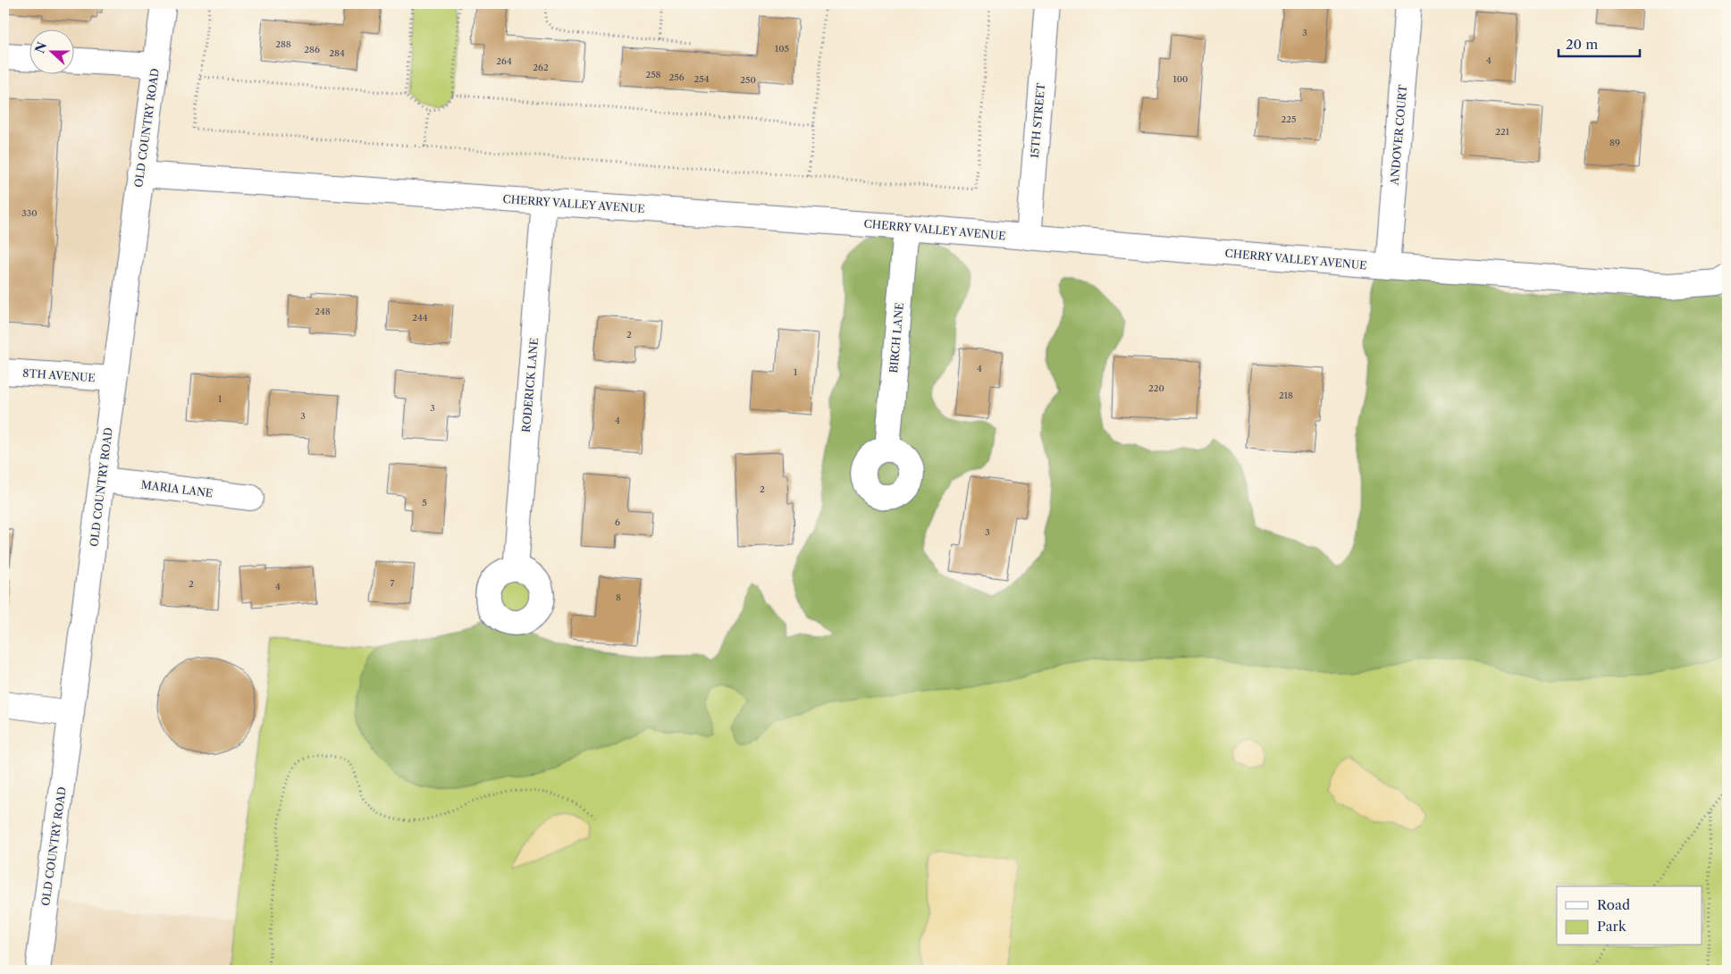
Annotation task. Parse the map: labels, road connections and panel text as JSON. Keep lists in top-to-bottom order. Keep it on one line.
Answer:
{"streets":{"street":["15TH STREET","OLD COUNTRY ROAD","ANDOVER COURT","CHERRY VALLEY AVENUE","BIRCH LANE","8TH AVENUE","RODERICK LANE","MARIA LANE"]},"crossings":[["15TH STREET","CHERRY VALLEY AVENUE"],["OLD COUNTRY ROAD","CHERRY VALLEY AVENUE"],["OLD COUNTRY ROAD","8TH AVENUE"],["OLD COUNTRY ROAD","MARIA LANE"],["ANDOVER COURT","CHERRY VALLEY AVENUE"],["CHERRY VALLEY AVENUE","BIRCH LANE"],["CHERRY VALLEY AVENUE","RODERICK LANE"]],"house_numbers":["3","288","105","286","284","4","264","262","258","256","254","100","250","225","221","89","330","248","244","2","4","1","220","218","1","3","3","4","2","5","6","3","7","2","4","8"],"legend":["Road","Park"],"scale_bar":"20 m","north":"left"}
